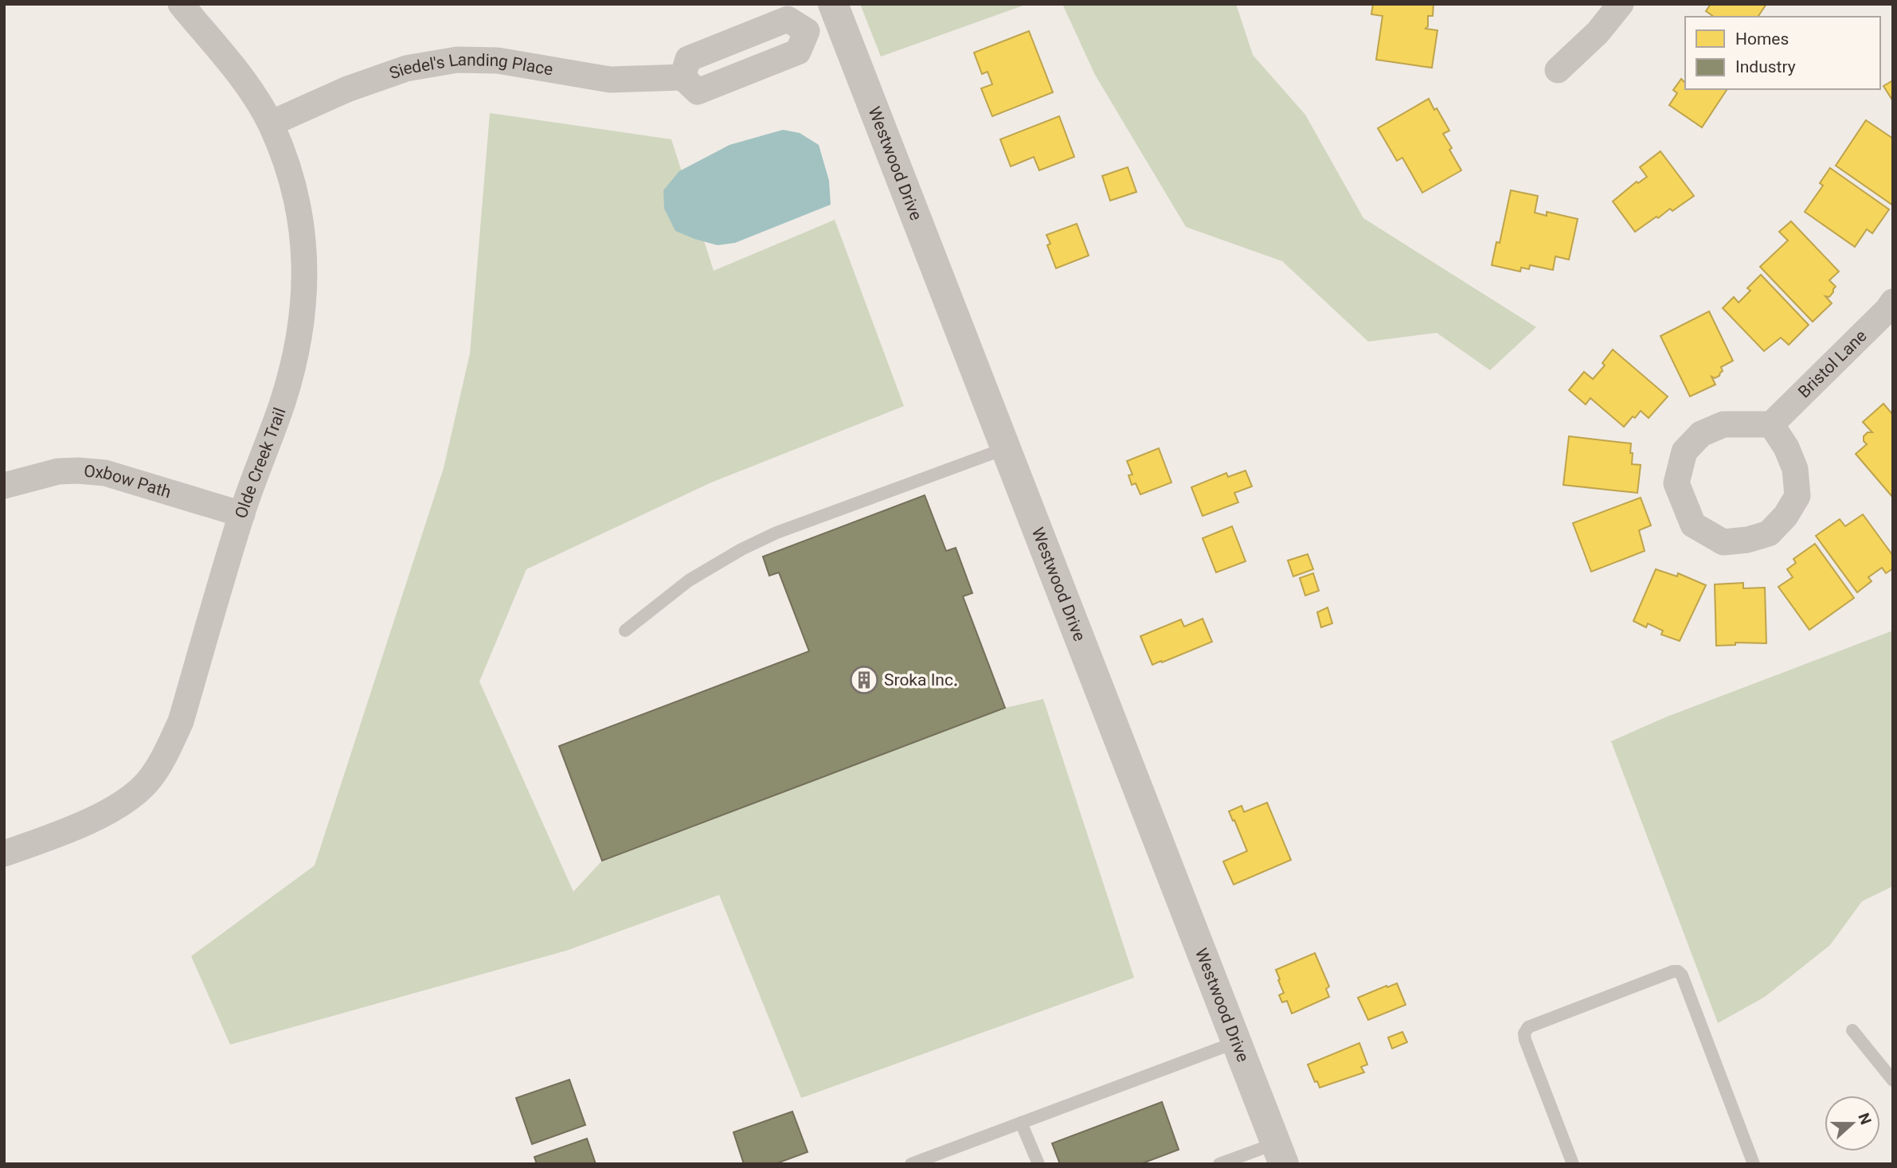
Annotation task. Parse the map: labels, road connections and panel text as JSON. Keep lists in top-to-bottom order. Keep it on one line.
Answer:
{"streets":{"street":["Siedel's Landing Place","Westwood Drive","Bristol Lane","Olde Creek Trail","Oxbow Path"]},"crossings":[["Siedel's Landing Place","Westwood Drive"],["Siedel's Landing Place","Olde Creek Trail"],["Olde Creek Trail","Oxbow Path"]],"places":{"building":["Sroka Inc."]},"legend":["Homes","Industry"],"north":"right"}
